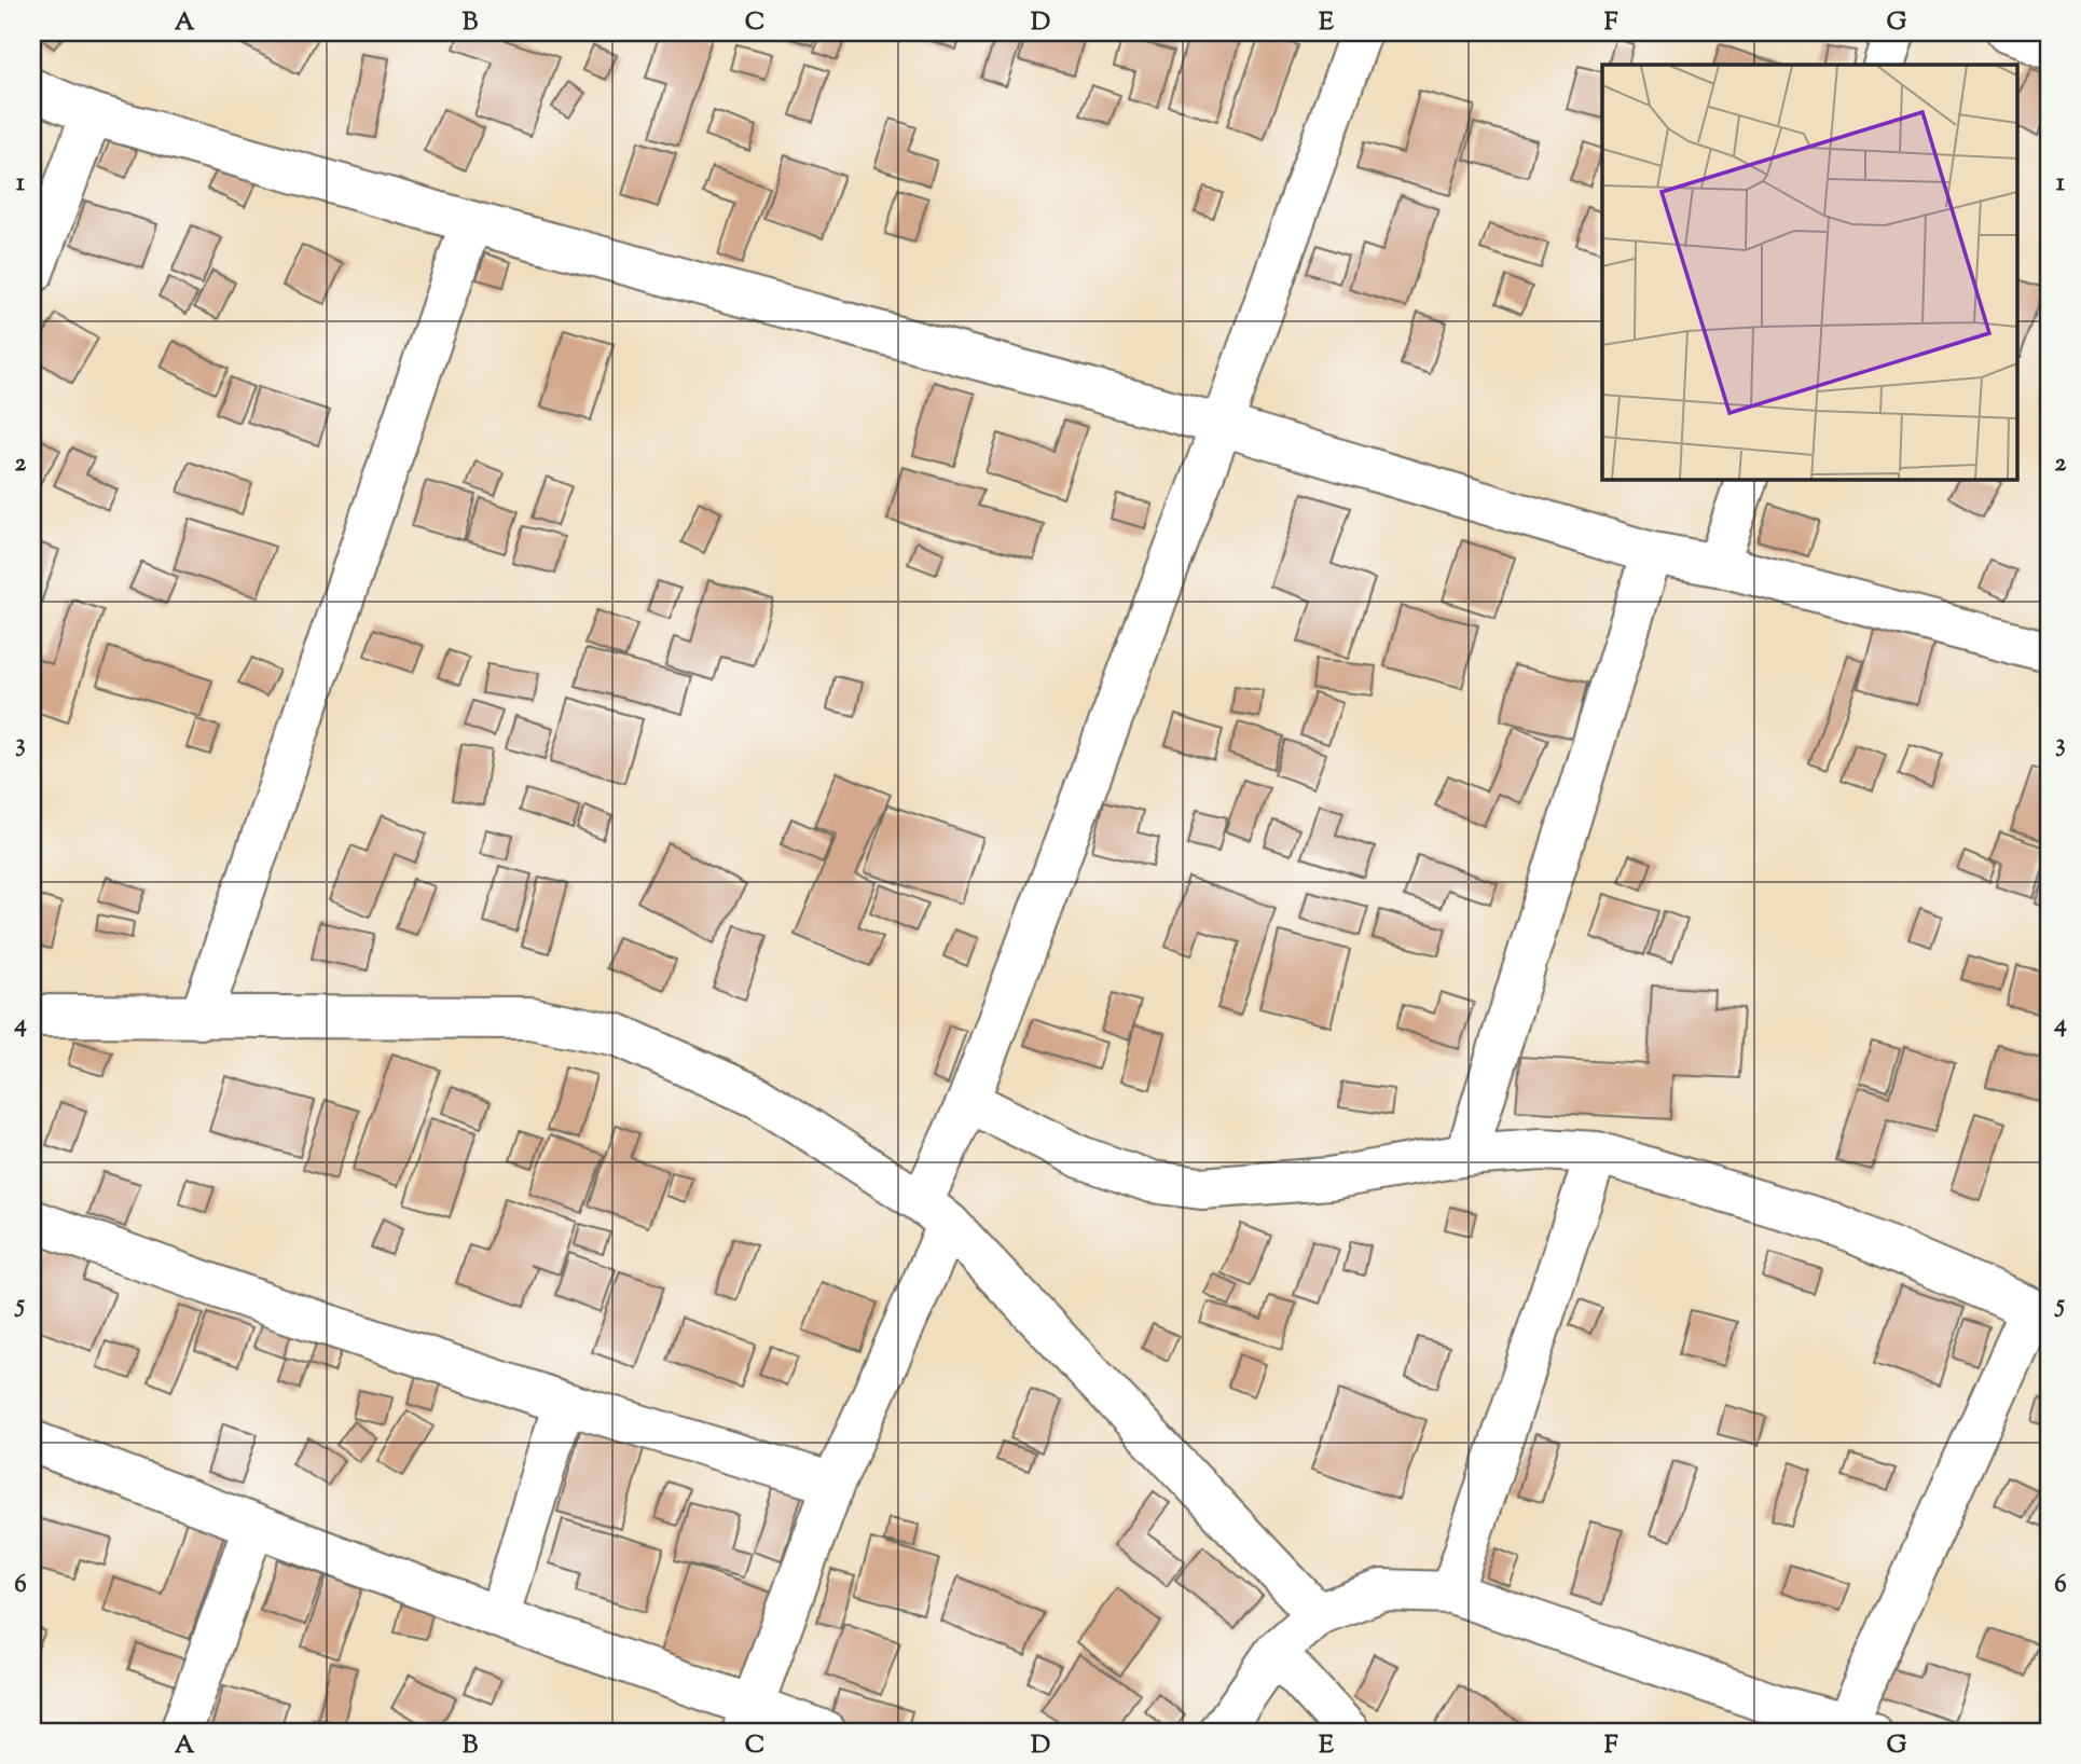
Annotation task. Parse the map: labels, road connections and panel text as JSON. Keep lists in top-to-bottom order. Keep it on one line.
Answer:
{"grid":{"columns":["A","B","C","D","E","F","G"],"rows":["1","2","3","4","5","6"]}}
